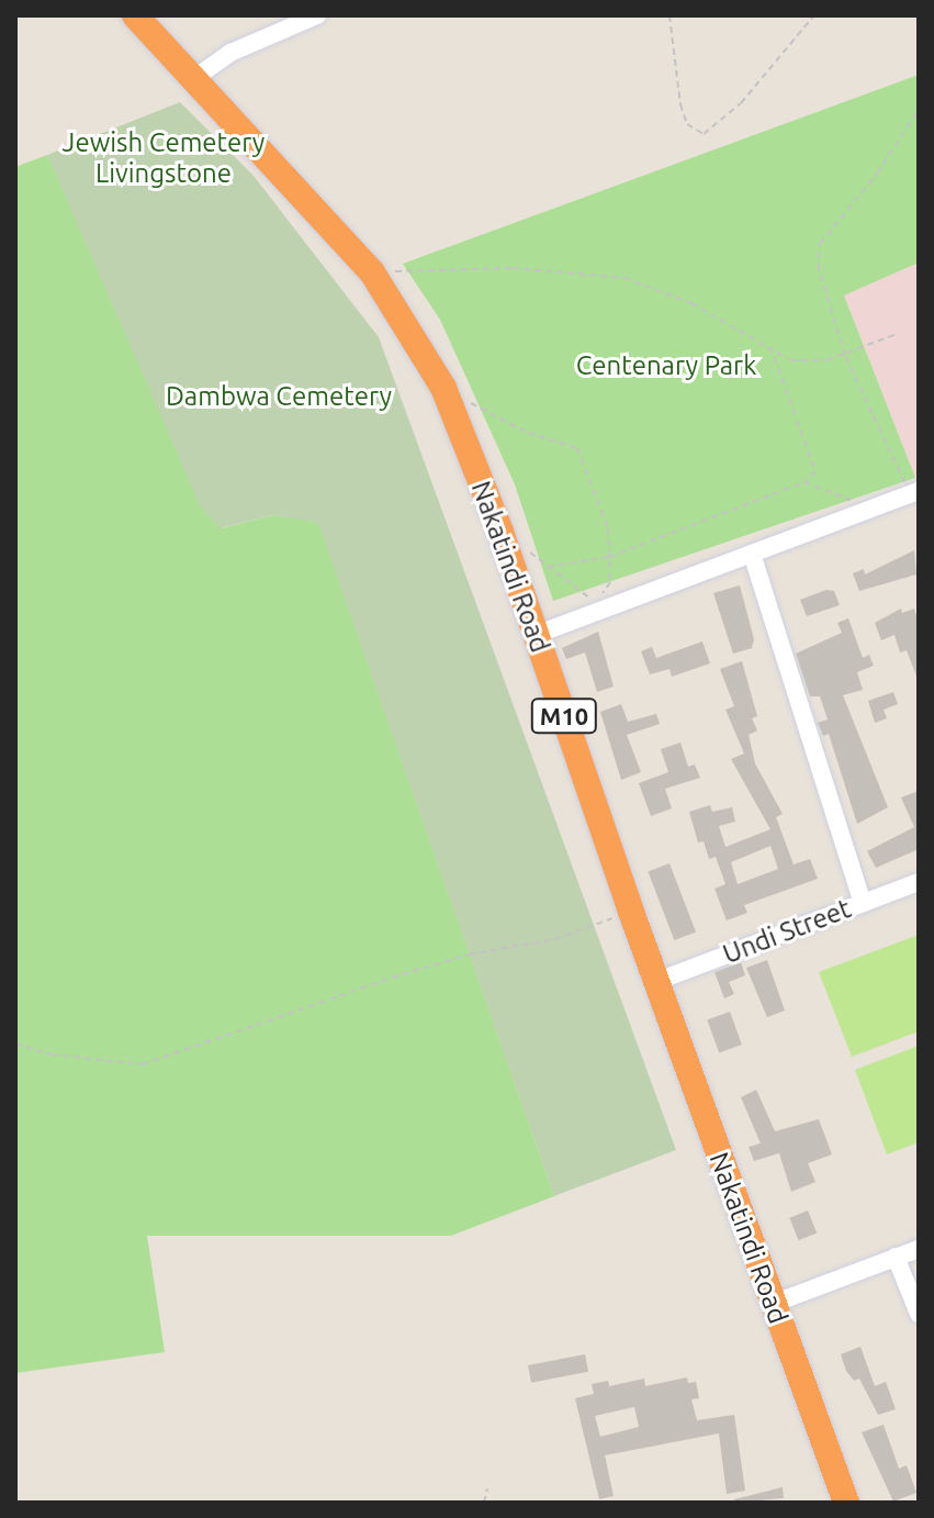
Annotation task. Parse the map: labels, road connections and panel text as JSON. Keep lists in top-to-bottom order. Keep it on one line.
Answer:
{"streets":{"highway":["Nakatindi Road","M10"],"street":["Undi Street"]},"crossings":[["Nakatindi Road","Undi Street"]],"parks":["Jewish Cemetery Livingstone","Centenary Park","Dambwa Cemetery"]}
